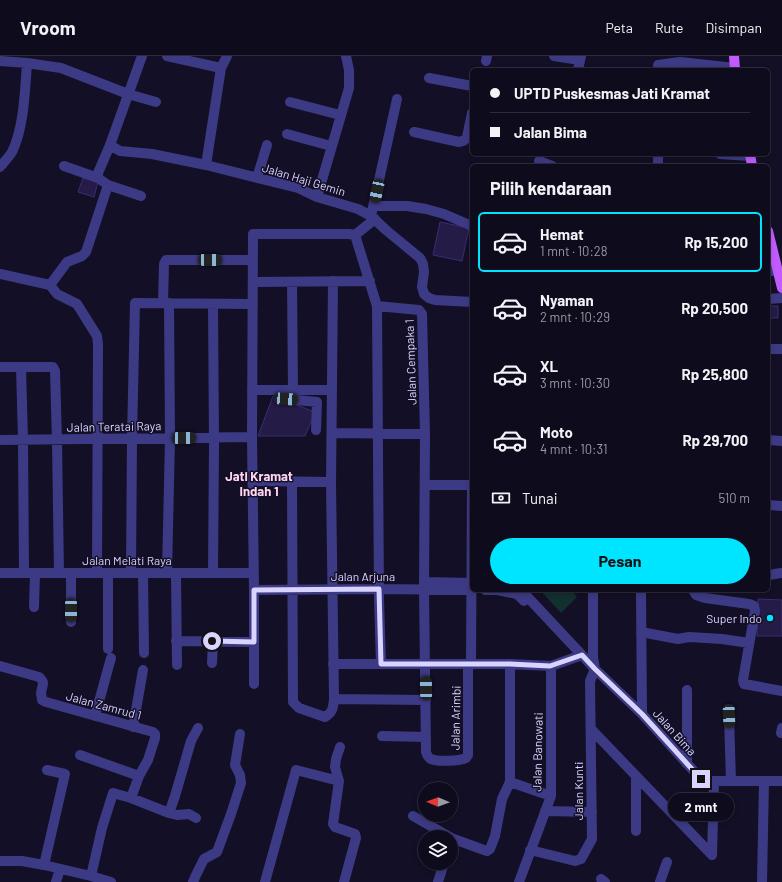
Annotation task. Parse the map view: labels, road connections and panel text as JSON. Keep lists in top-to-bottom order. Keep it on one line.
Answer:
{"streets":{"street":["Jalan Haji Gemin","Jalan Cempaka 1","Jalan Teratai Raya","Jalan Melati Raya","Jalan Arjuna","Jalan Zamrud 1","Jalan Arimbi","Jalan Bima","Jalan Banowati","Jalan Kunti"]},"crossings":[["Jalan Cempaka 1","Jalan Arjuna"],["Jalan Cempaka 1","Jalan Arimbi"],["Jalan Arjuna","Jalan Arimbi"],["Jalan Bima","Jalan Kunti"],["Jalan Banowati","Jalan Kunti"]],"districts":["Jati Kramat Indah 1"],"places":["Super Indo"],"north":"left","page":{"header":"Vroom","nav":["Peta","Rute","Disimpan"],"banner":["UPTD Puskesmas Jati Kramat","Jalan Bima"],"heading":"Pilih kendaraan","list":[{"name":"Hemat","note":"1 mnt · 10:28","value":"Rp 15,200"},{"name":"Nyaman","note":"2 mnt · 10:29","value":"Rp 20,500"},{"name":"XL","note":"3 mnt · 10:30","value":"Rp 25,800"},{"name":"Moto","note":"4 mnt · 10:31","value":"Rp 29,700"}],"pay":["Tunai","510 m"],"buttons":"Pesan","bubble":"2 mnt"}}
